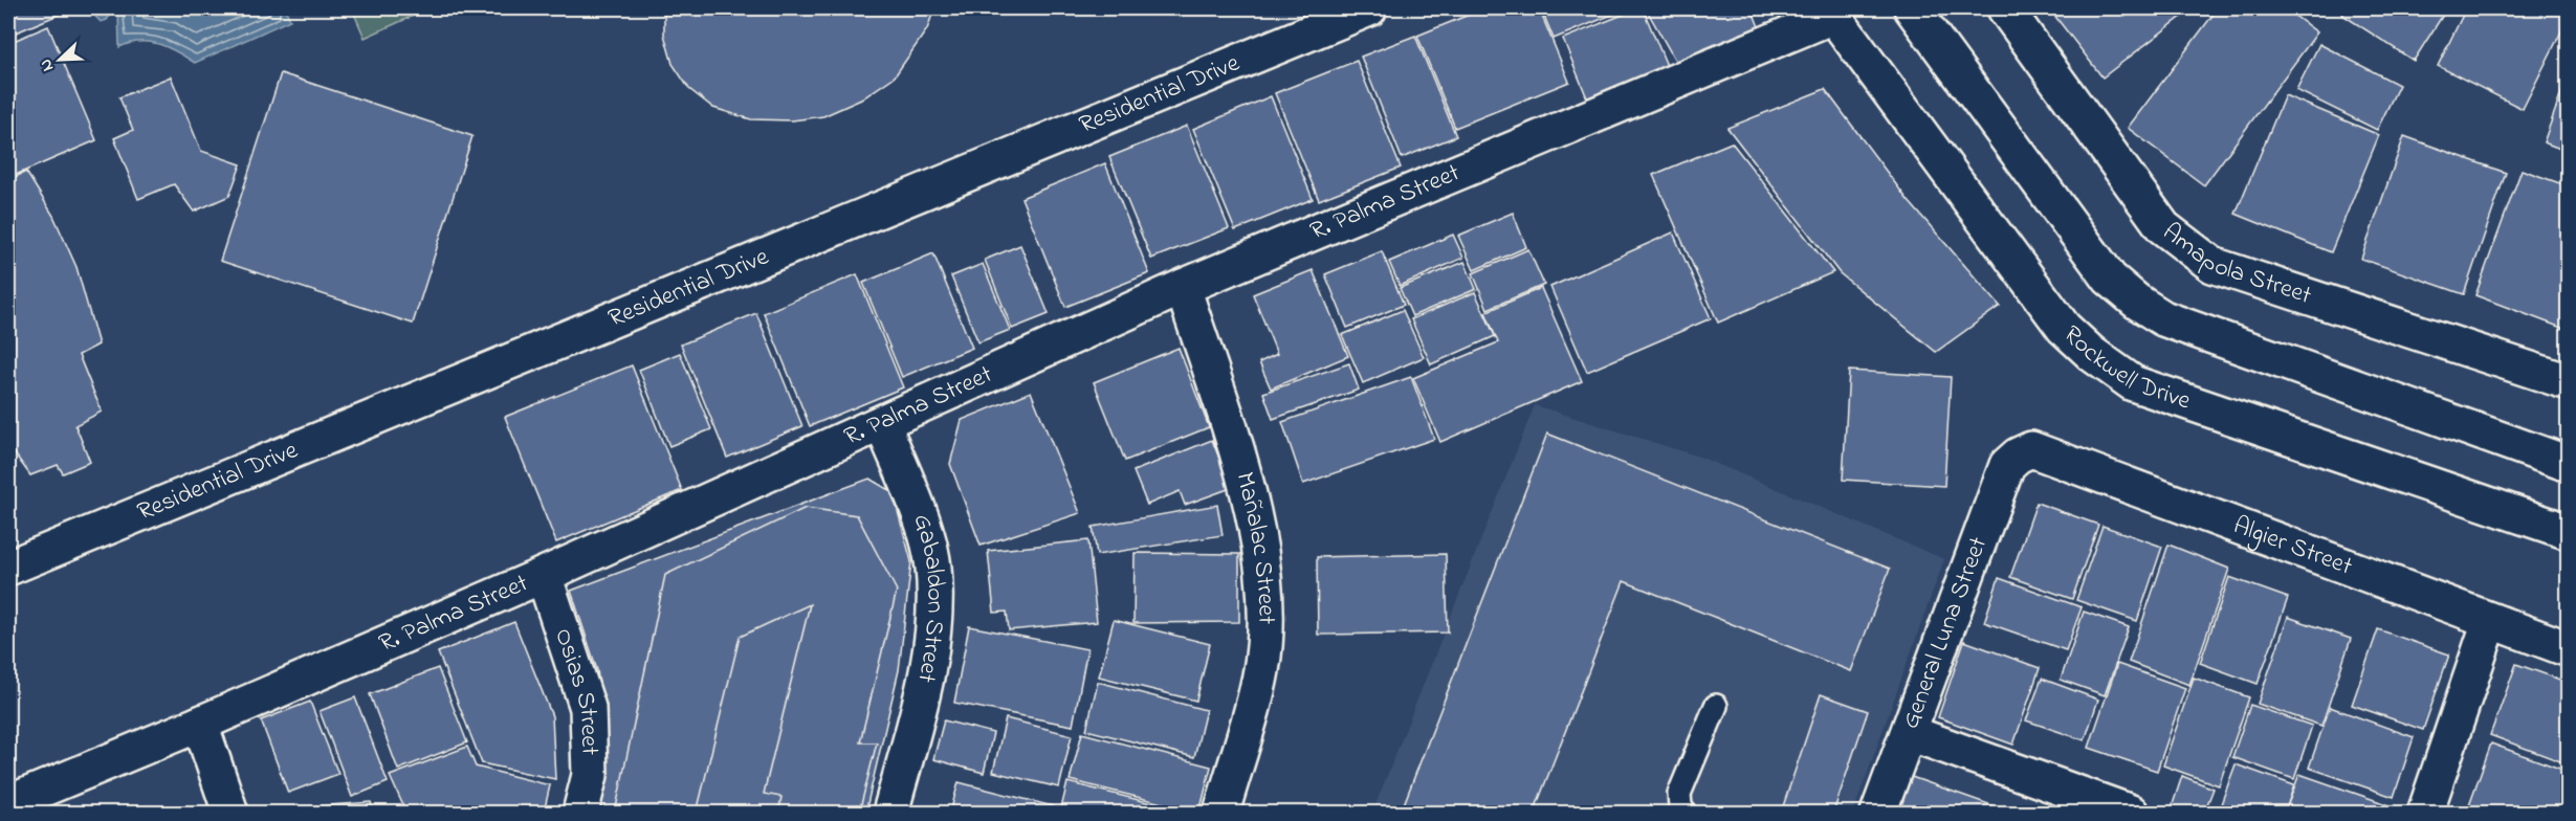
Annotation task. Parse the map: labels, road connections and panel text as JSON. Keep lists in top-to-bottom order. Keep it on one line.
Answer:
{"streets":{"street":["Residential Drive","R. Palma Street","Amapola Street","Rockwell Drive","Algier Street","Mañalac Street","Gabaldon Street","General Luna Street","Osias Street"]},"crossings":[["R. Palma Street","Rockwell Drive"],["R. Palma Street","Mañalac Street"],["R. Palma Street","Gabaldon Street"],["R. Palma Street","Osias Street"],["Algier Street","General Luna Street"]],"north":"bottom left"}
